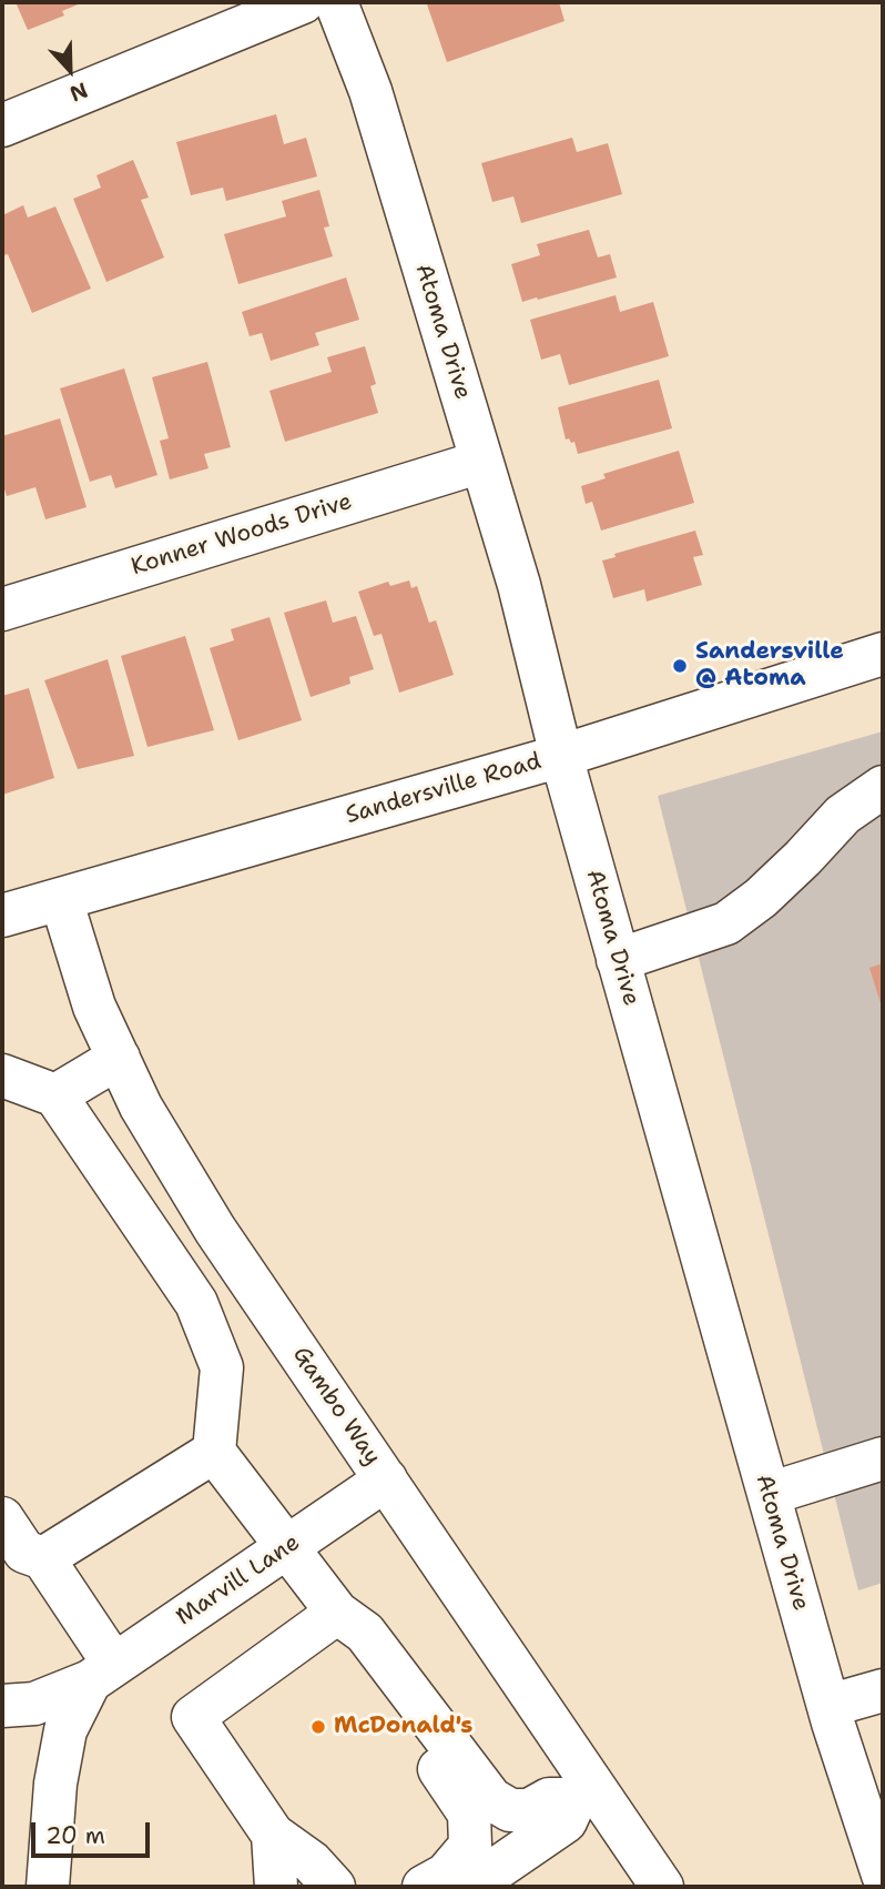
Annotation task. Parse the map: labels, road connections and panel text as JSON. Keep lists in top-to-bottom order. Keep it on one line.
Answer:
{"streets":{"street":["Atoma Drive","Konner Woods Drive","Sandersville Road","Gambo Way","Marvill Lane"]},"crossings":[["Atoma Drive","Konner Woods Drive"],["Atoma Drive","Sandersville Road"],["Sandersville Road","Gambo Way"],["Gambo Way","Marvill Lane"]],"places":["Sandersville @ Atoma","McDonald's"],"scale_bar":"20 m","north":"bottom"}
